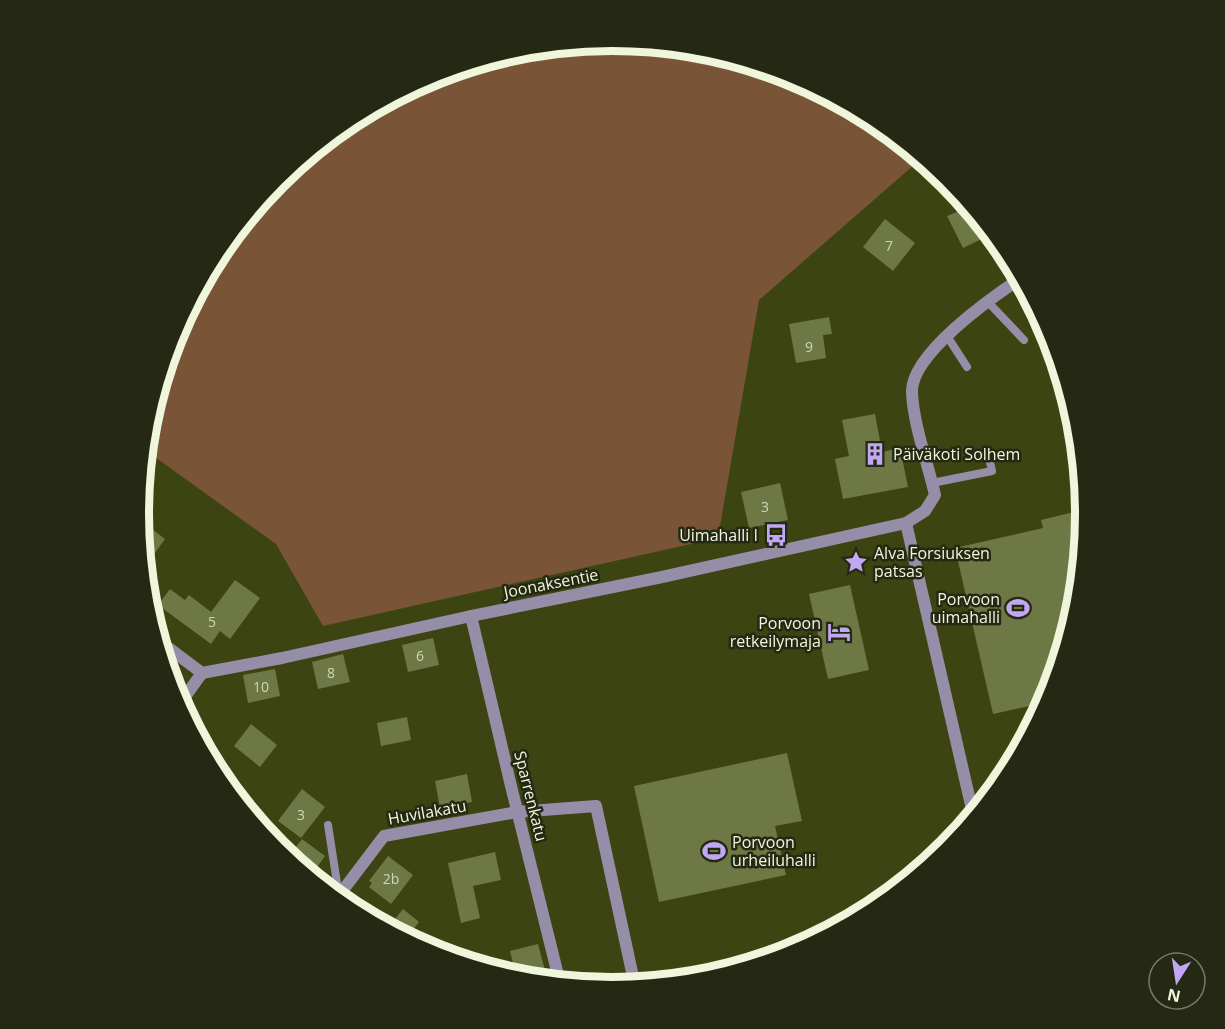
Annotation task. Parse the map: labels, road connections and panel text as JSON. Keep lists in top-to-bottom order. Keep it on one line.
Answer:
{"streets":{"street":["Joonaksentie","Sparrenkatu","Huvilakatu"]},"crossings":[["Joonaksentie","Sparrenkatu"],["Sparrenkatu","Huvilakatu"]],"places":{"building":["Päiväkoti Solhem"],"bus stop":["Uimahalli I"],"place":["Alva Forsiuksen patsas"],"sports":["Porvoon uimahalli","Porvoon urheiluhalli"],"hotel":["Porvoon retkeilymaja"]},"house_numbers":["7","9","3","5","6","8","10","3","2b"],"north":"bottom"}
